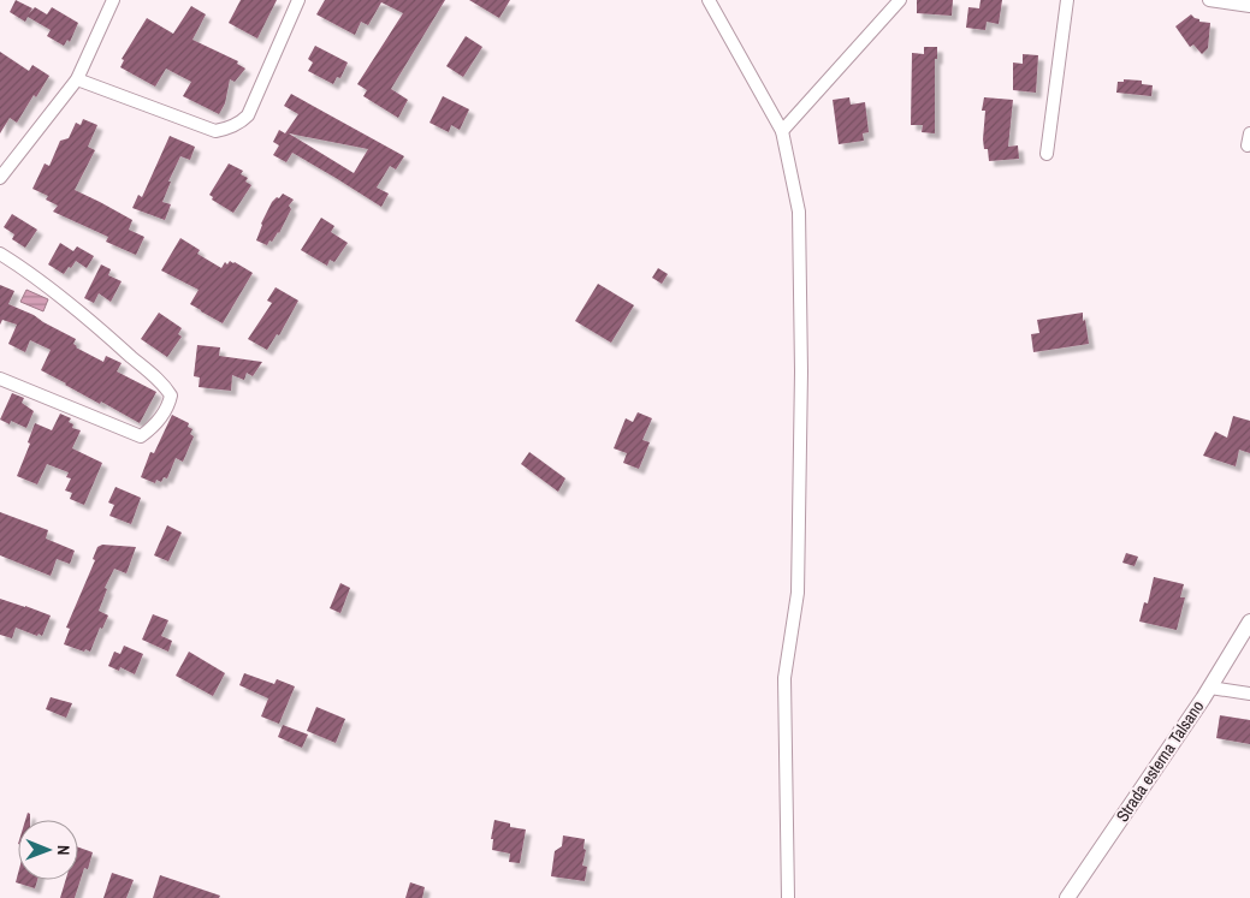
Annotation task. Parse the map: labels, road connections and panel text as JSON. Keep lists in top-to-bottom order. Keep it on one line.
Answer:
{"streets":{"street":["Strada esterna Talsano"]},"north":"right"}
